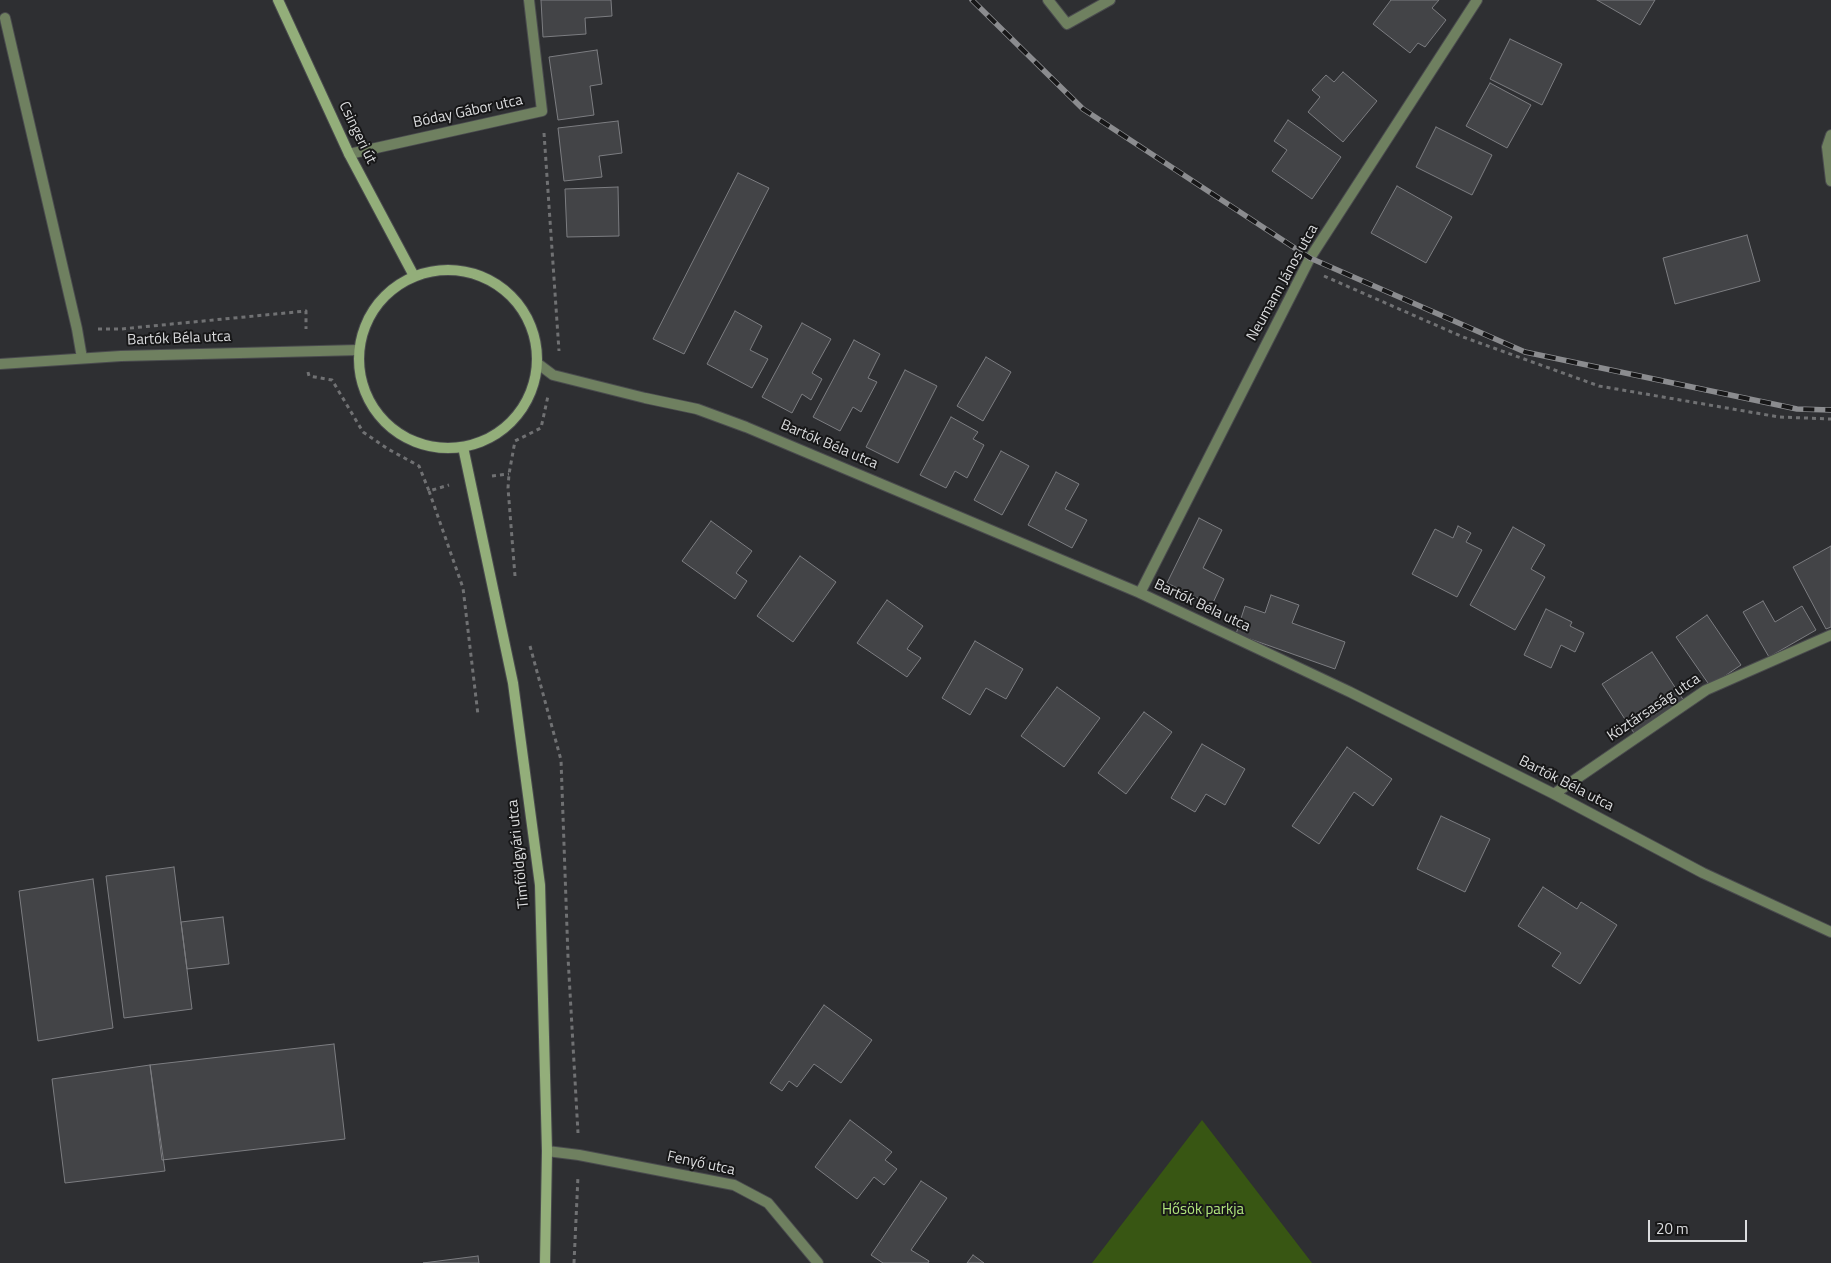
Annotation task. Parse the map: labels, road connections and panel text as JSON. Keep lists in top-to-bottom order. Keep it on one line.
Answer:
{"streets":{"main road":["Csingeri út","Timföldgyári utca"],"street":["Bóday Gábor utca","Neumann János utca","Bartók Béla utca","Köztársaság utca","Fenyő utca"]},"crossings":[["Bóday Gábor utca","Csingeri út"],["Csingeri út","Bartók Béla utca"],["Csingeri út","Timföldgyári utca"],["Neumann János utca","Bartók Béla utca"],["Bartók Béla utca","Köztársaság utca"],["Bartók Béla utca","Timföldgyári utca"],["Timföldgyári utca","Fenyő utca"]],"parks":["Hősök parkja"],"scale_bar":"20 m"}
